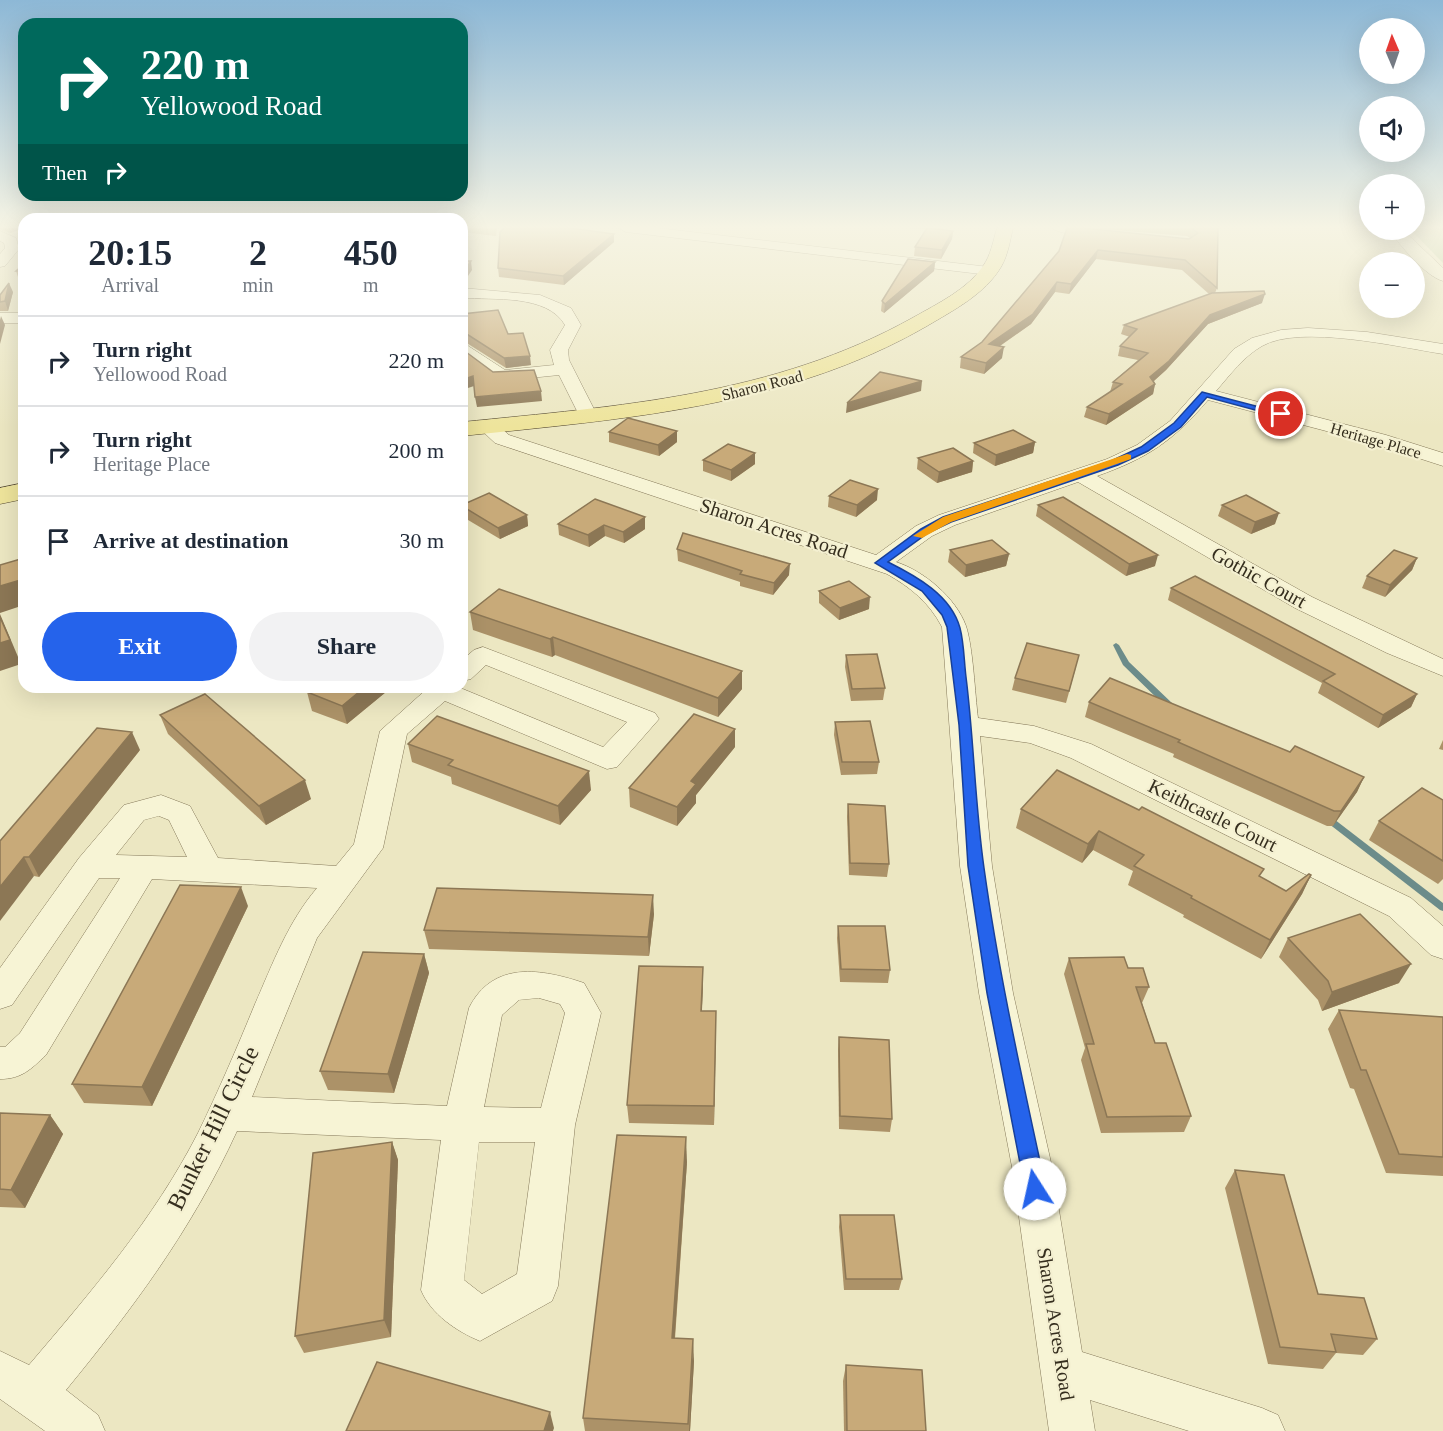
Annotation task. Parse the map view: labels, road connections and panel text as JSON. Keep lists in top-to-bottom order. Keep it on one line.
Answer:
{"streets":{"main road":["Sharon Road"],"street":["Heritage Place","Sharon Acres Road","Gothic Court","Keithcastle Court","Bunker Hill Circle"]},"crossings":[["Sharon Road","Sharon Acres Road"],["Sharon Acres Road","Keithcastle Court"]],"north":"top","page":{"map_buttons":["+","−"],"turn":["220 m","Yellowood Road"],"then":"Then","eta":["20:15","Arrival","2","min","450","m"],"list":[{"name":"Turn right","note":"Yellowood Road","value":"220 m"},{"name":"Turn right","note":"Heritage Place","value":"200 m"},{"name":"Arrive at destination","value":"30 m"}],"buttons":["Exit","Share"]}}
